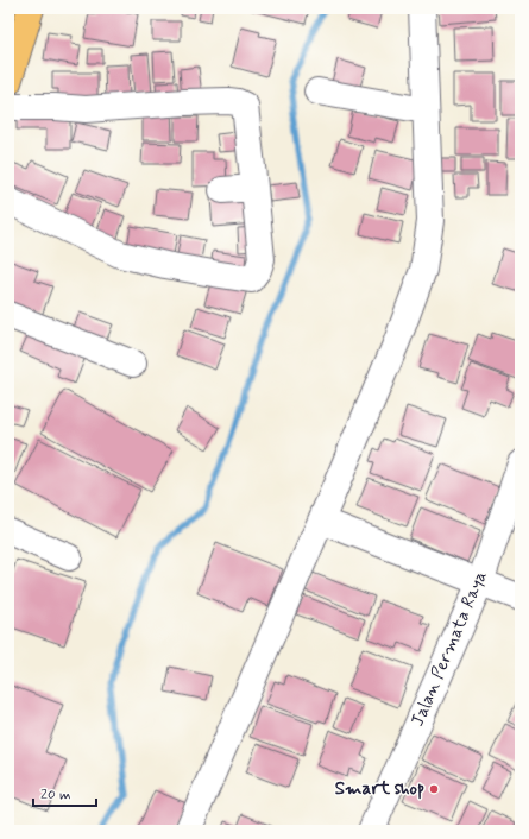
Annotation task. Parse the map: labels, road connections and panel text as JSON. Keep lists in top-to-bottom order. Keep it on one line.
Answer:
{"streets":{"street":["Jalan Permata Raya"]},"places":["Smart shop"],"scale_bar":"20 m"}
